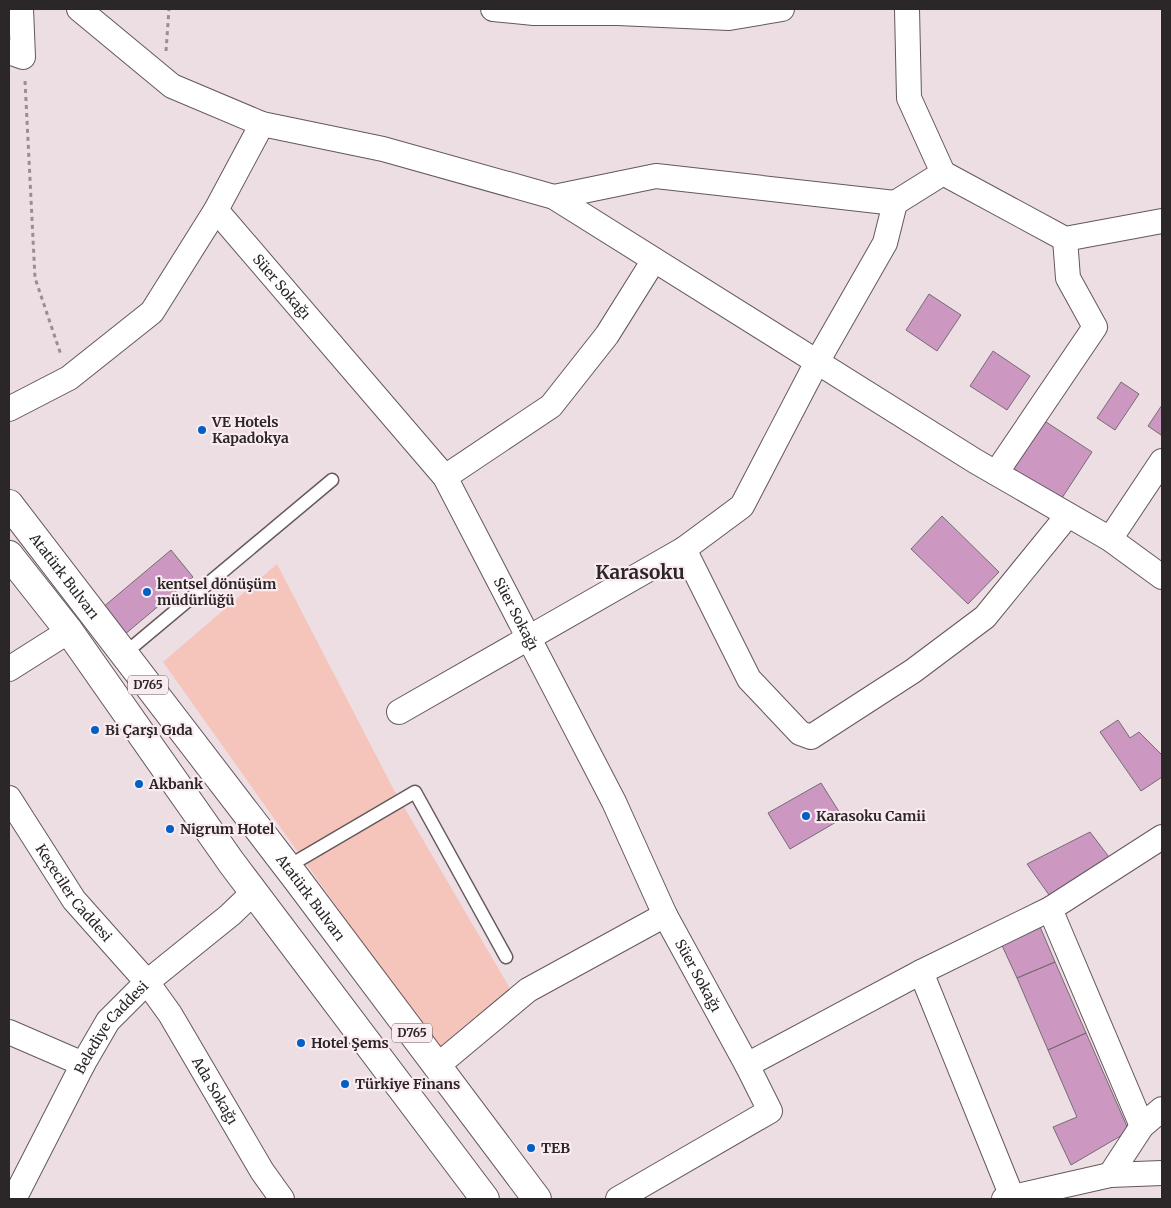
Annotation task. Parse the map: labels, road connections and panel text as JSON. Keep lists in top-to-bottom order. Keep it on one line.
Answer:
{"streets":{"main road":["Atatürk Bulvarı","D765"],"street":["Süer Sokağı","Keçeciler Caddesi","Belediye Caddesi","Ada Sokağı"]},"crossings":[["D765","Belediye Caddesi"],["Keçeciler Caddesi","Belediye Caddesi"],["Keçeciler Caddesi","Ada Sokağı"],["Belediye Caddesi","Ada Sokağı"]],"districts":["Karasoku"],"places":["VE Hotels Kapadokya","kentsel dönüşüm müdürlüğü","Bi Çarşı Gıda","Akbank","Karasoku Camii","Nigrum Hotel","Hotel Şems","Türkiye Finans","TEB"]}
